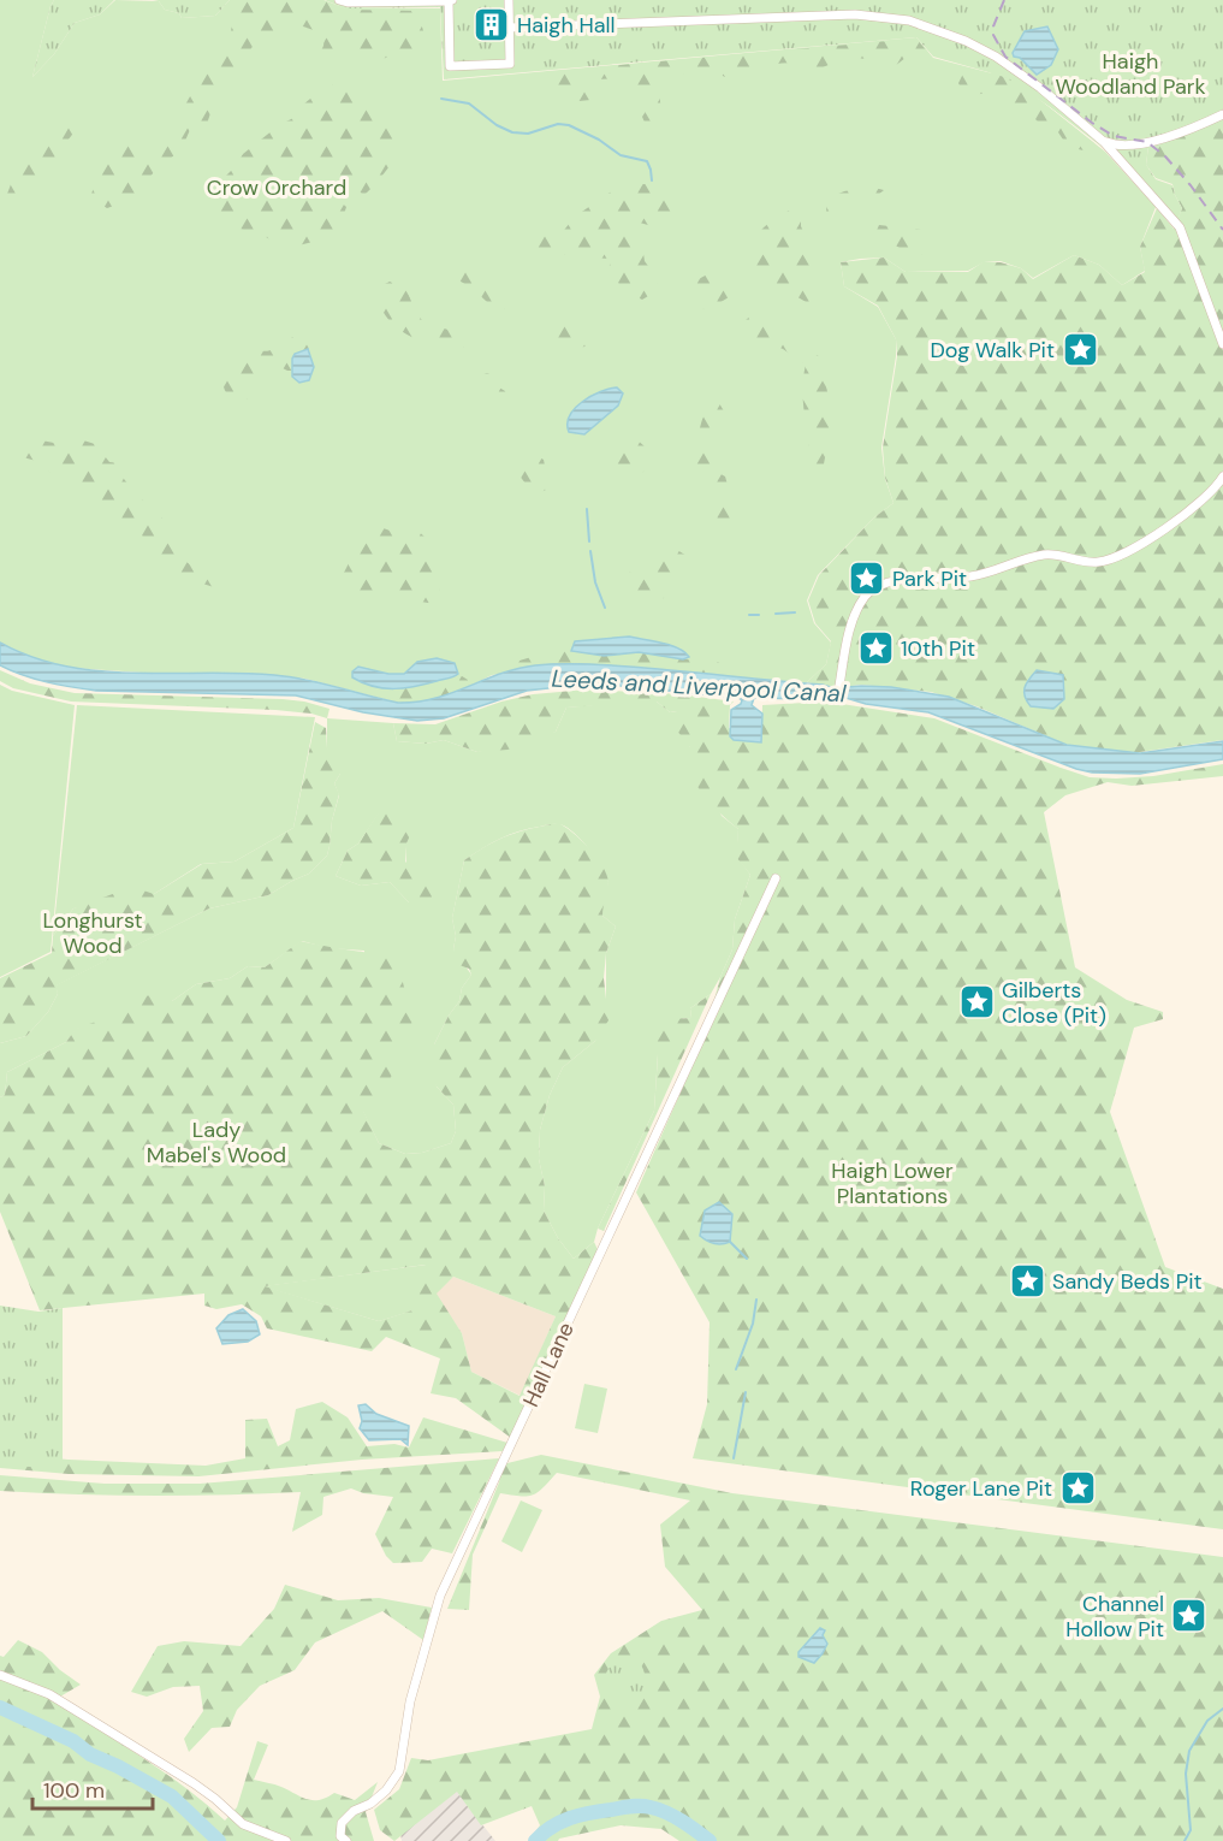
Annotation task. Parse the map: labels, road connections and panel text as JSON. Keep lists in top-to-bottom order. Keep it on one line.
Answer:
{"streets":{"street":["Hall Lane"]},"water":["Leeds and Liverpool Canal"],"parks":["Haigh Woodland Park","Crow Orchard","Longhurst Wood","Lady Mabel's Wood","Haigh Lower Plantations"],"places":{"building":["Haigh Hall"],"place":["Dog Walk Pit","Park Pit","10th Pit","Gilberts Close (Pit)","Sandy Beds Pit","Roger Lane Pit","Channel Hollow Pit"]},"scale_bar":"100 m"}
